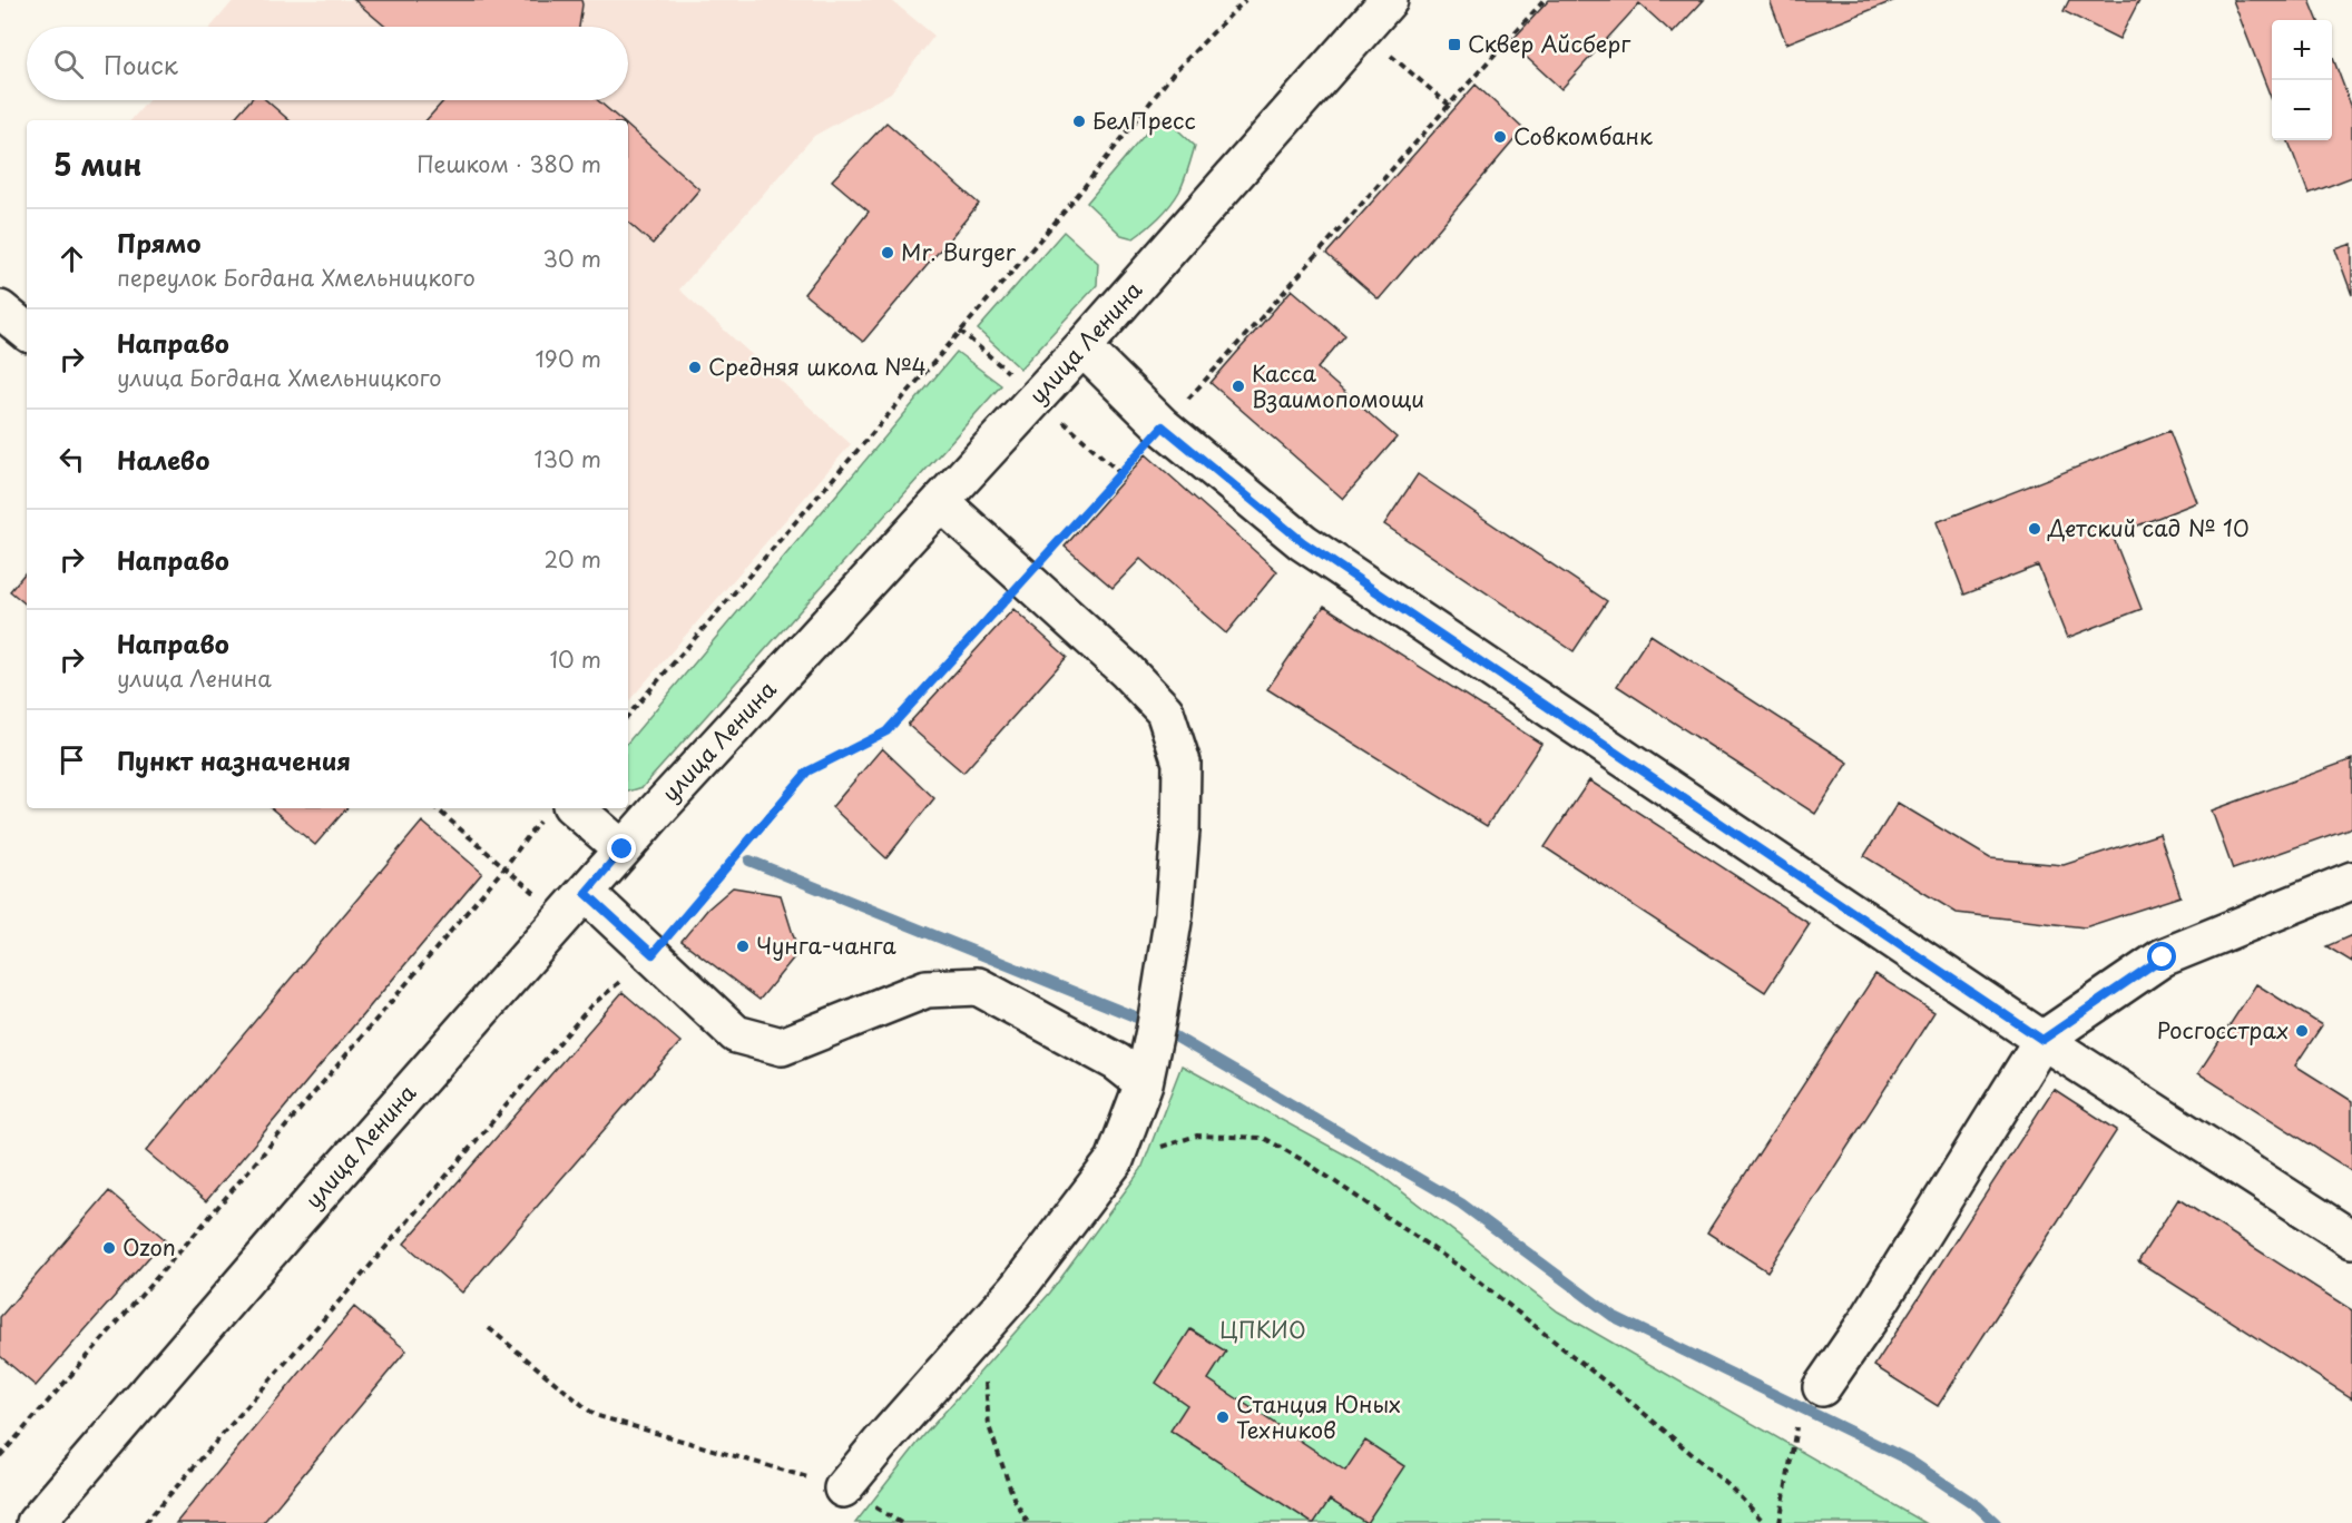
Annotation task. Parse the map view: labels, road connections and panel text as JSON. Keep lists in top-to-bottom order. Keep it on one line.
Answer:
{"streets":{"street":["улица Ленина"]},"parks":["ЦПКИО"],"places":{"transit":["Сквер Айсберг"],"other":["БелПресс","Совкомбанк","Mr. Burger","Средняя школа №4","Касса Взаимопомощи","Детский сад № 10","Чунга-чанга","Росгосстрах","Ozon","Станция Юных Техников"]},"page":{"map_buttons":["+","−"],"search":"Поиск","heading":["5 мин","Пешком · 380 m"],"list":[["Прямо","переулок Богдана Хмельницкого","30 m"],["Направо","улица Богдана Хмельницкого","190 m"],["Налево","130 m"],["Направо","20 m"],["Направо","улица Ленина","10 m"],"Пункт назначения"]}}
